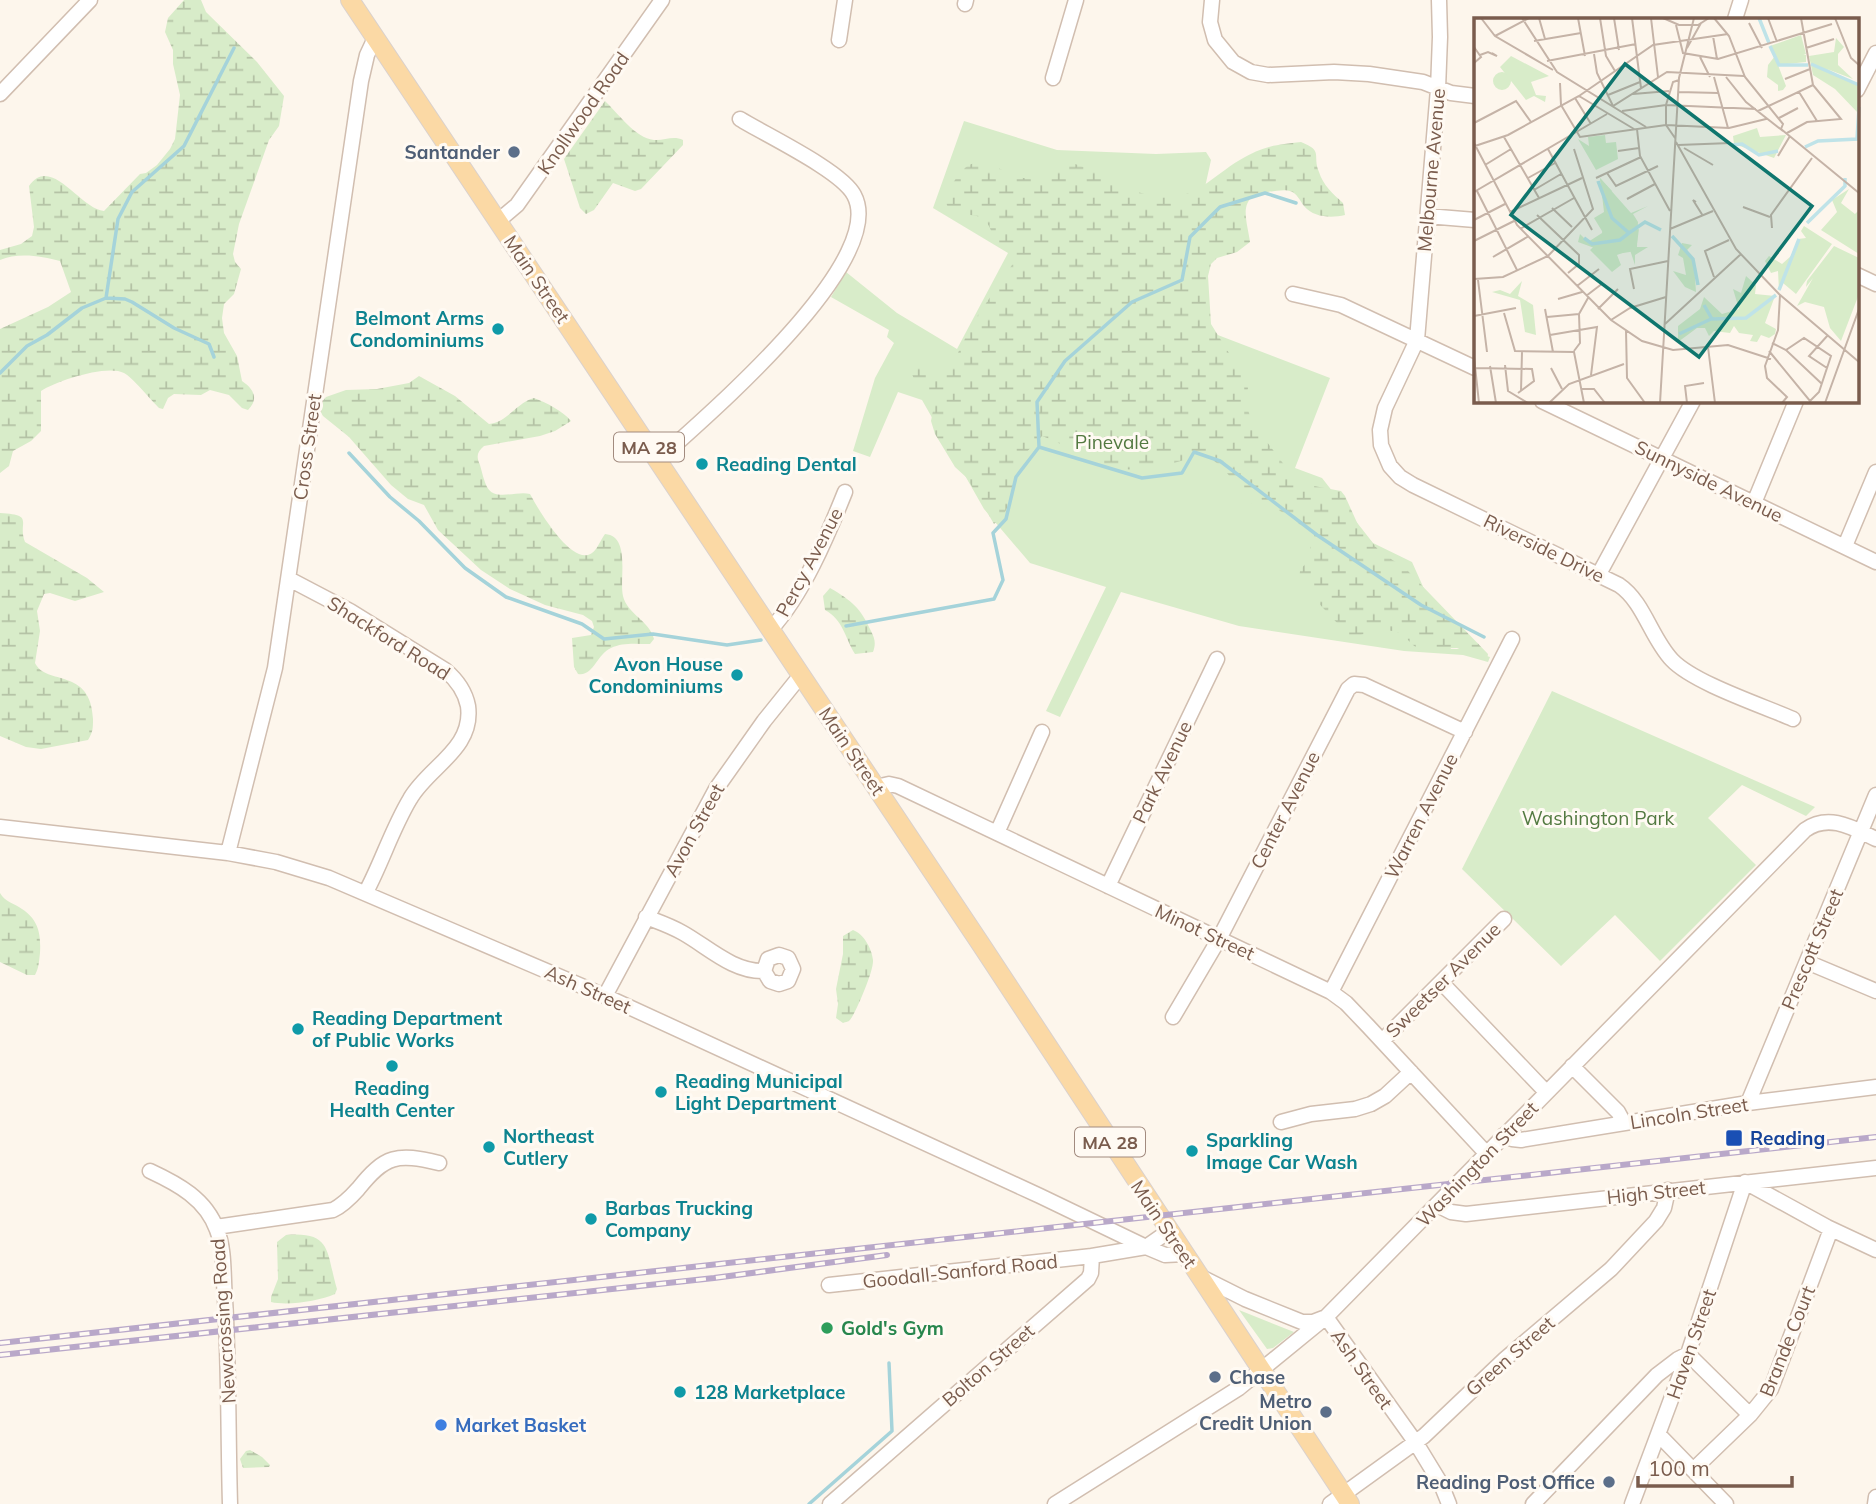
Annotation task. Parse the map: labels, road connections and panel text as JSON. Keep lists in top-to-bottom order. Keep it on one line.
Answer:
{"streets":{"main road":["Main Street","MA 28"],"street":["Knollwood Road","Melbourne Avenue","Cross Street","Sunnyside Avenue","Riverside Drive","Percy Avenue","Shackford Road","Park Avenue","Center Avenue","Warren Avenue","Avon Street","Minot Street","Prescott Street","Sweetser Avenue","Ash Street","Lincoln Street","Washington Street","High Street","Goodall-Sanford Road","Newcrossing Road","Brande Court","Haven Street","Green Street","Bolton Street"]},"crossings":[["Knollwood Road","Main Street"],["Melbourne Avenue","Riverside Drive"],["Main Street","Cross Street"],["Main Street","Percy Avenue"],["Main Street","Avon Street"],["Main Street","Minot Street"],["Main Street","Ash Street"],["Main Street","Washington Street"],["Main Street","Green Street"],["Cross Street","Shackford Road"],["Cross Street","Ash Street"],["Shackford Road","Ash Street"],["Park Avenue","Minot Street"],["Center Avenue","Warren Avenue"],["Center Avenue","Minot Street"],["Warren Avenue","Minot Street"],["Avon Street","Ash Street"],["Minot Street","Sweetser Avenue"],["Minot Street","Washington Street"],["Prescott Street","Lincoln Street"],["Prescott Street","Washington Street"],["Ash Street","Washington Street"],["Ash Street","Green Street"],["Lincoln Street","Washington Street"],["Washington Street","High Street"],["High Street","Haven Street"],["High Street","Green Street"],["Goodall-Sanford Road","Bolton Street"]],"parks":["Pinevale","Washington Park"],"places":{"other":["Santander","Belmont Arms Condominiums","Reading Dental","Avon House Condominiums","Reading Department of Public Works","Reading Health Center","Reading Municipal Light Department","Northeast Cutlery","Sparkling Image Car Wash","Barbas Trucking Company","Gold's Gym","Chase","128 Marketplace","Metro Credit Union","Market Basket","Reading Post Office"],"transit":["Reading"]},"scale_bar":"100 m"}
